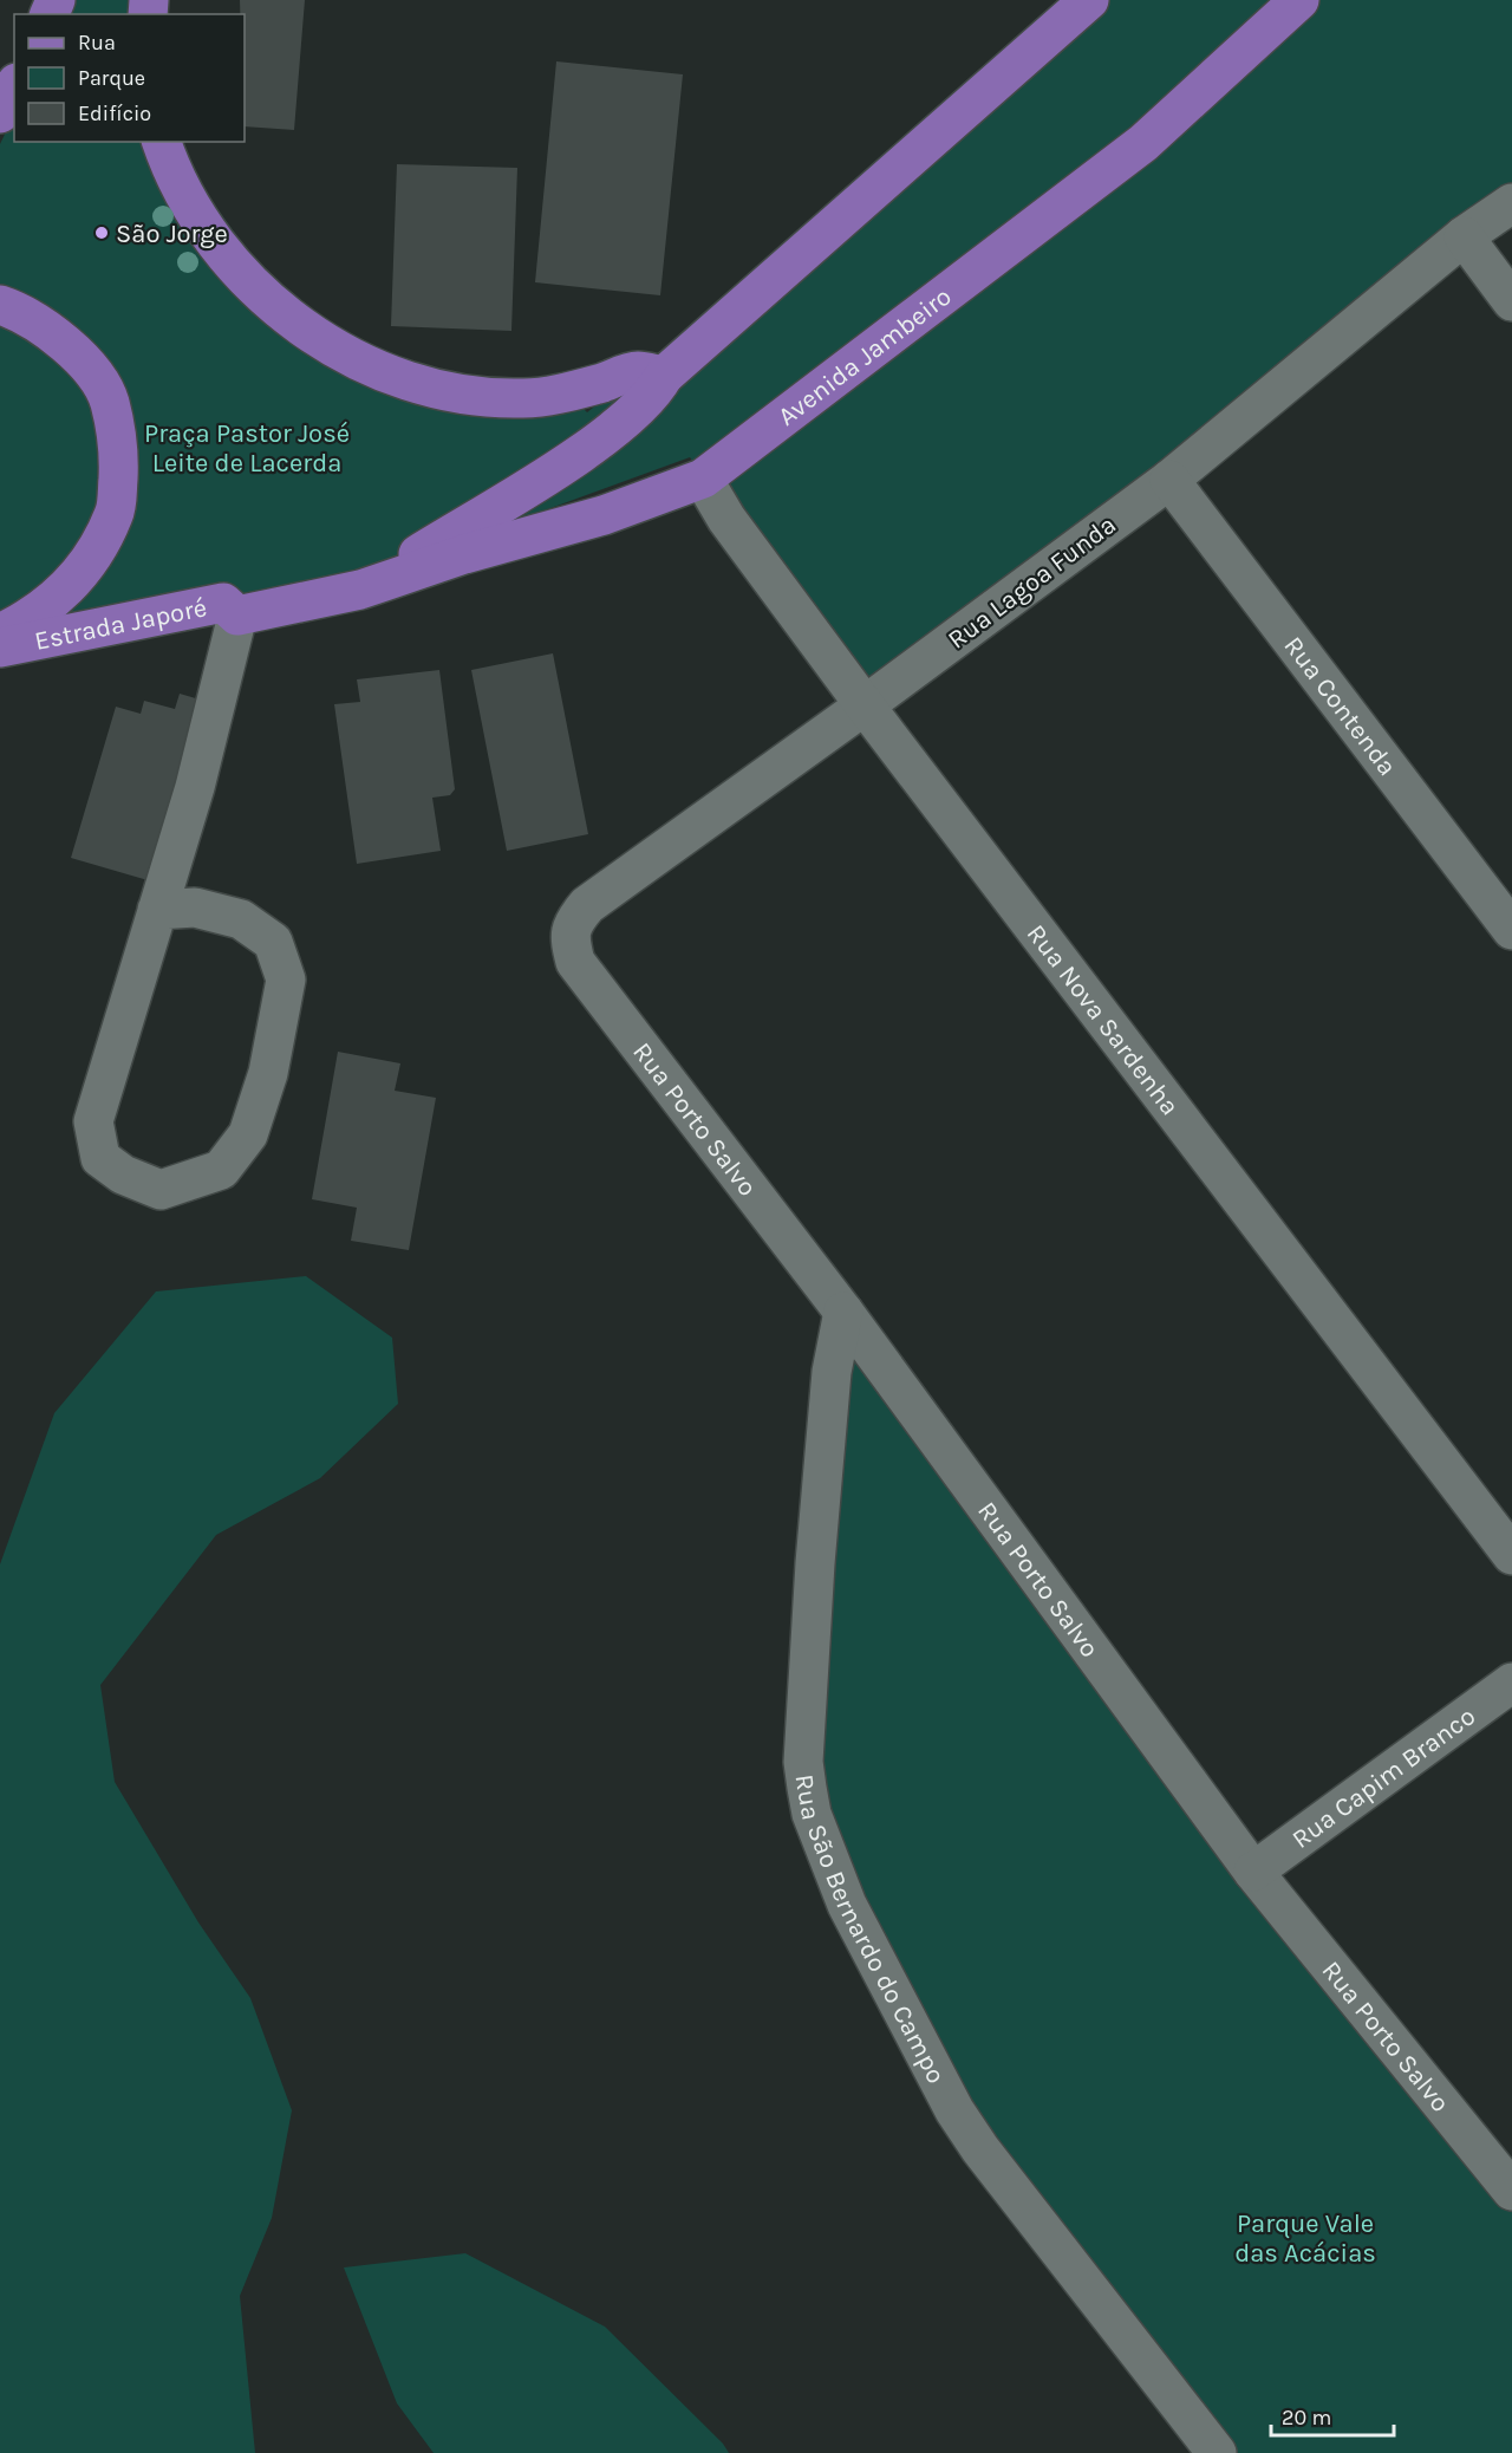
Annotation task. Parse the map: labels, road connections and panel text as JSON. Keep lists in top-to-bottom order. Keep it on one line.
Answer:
{"streets":{"main road":["Avenida Jambeiro","Estrada Japoré"],"street":["Rua Lagoa Funda","Rua Contenda","Rua Nova Sardenha","Rua Porto Salvo","Rua Capim Branco","Rua São Bernardo do Campo"]},"crossings":[["Avenida Jambeiro","Estrada Japoré"],["Avenida Jambeiro","Rua Nova Sardenha"],["Rua Lagoa Funda","Rua Contenda"],["Rua Lagoa Funda","Rua Nova Sardenha"],["Rua Lagoa Funda","Rua Porto Salvo"],["Rua Porto Salvo","Rua Capim Branco"],["Rua Porto Salvo","Rua São Bernardo do Campo"]],"parks":["Praça Pastor José Leite de Lacerda","Parque Vale das Acácias"],"places":["São Jorge"],"legend":["Rua","Parque","Edifício"],"scale_bar":"20 m"}
